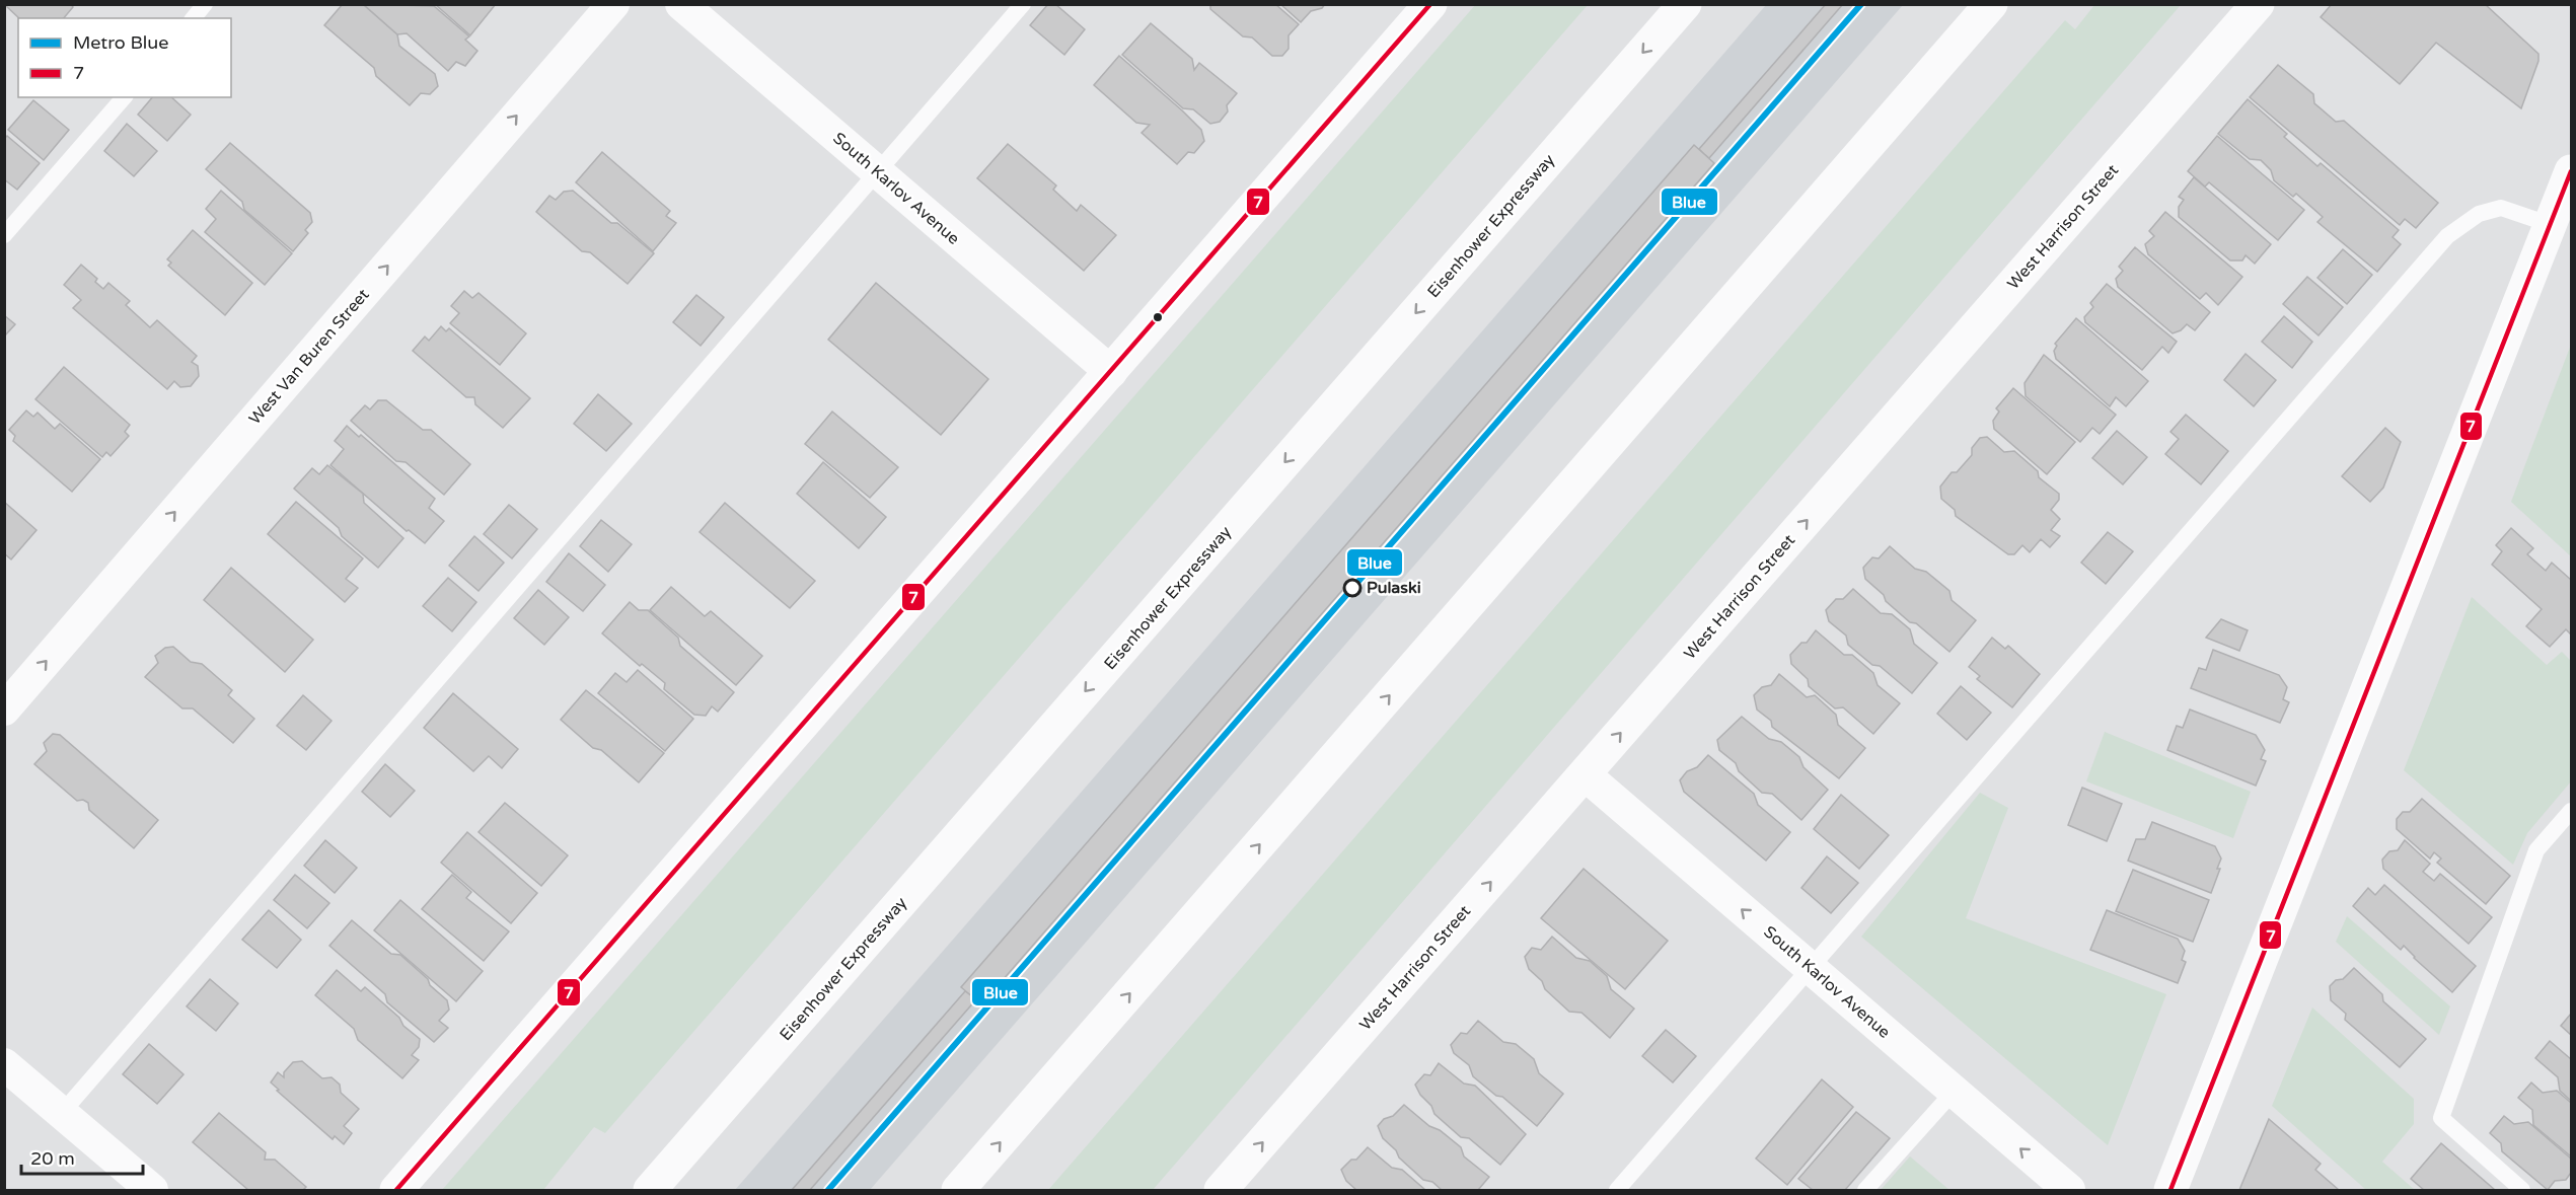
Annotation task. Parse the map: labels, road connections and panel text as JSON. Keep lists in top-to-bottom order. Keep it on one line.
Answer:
{"streets":{"main road":["Eisenhower Expressway","West Harrison Street"],"street":["South Karlov Avenue","West Van Buren Street"]},"crossings":[["South Karlov Avenue","West Harrison Street"]],"one_way":["South Karlov Avenue","West Van Buren Street"],"places":["Pulaski"],"lines":["metro line Blue","transit line 7"],"legend":["Metro Blue","7"],"scale_bar":"20 m"}
